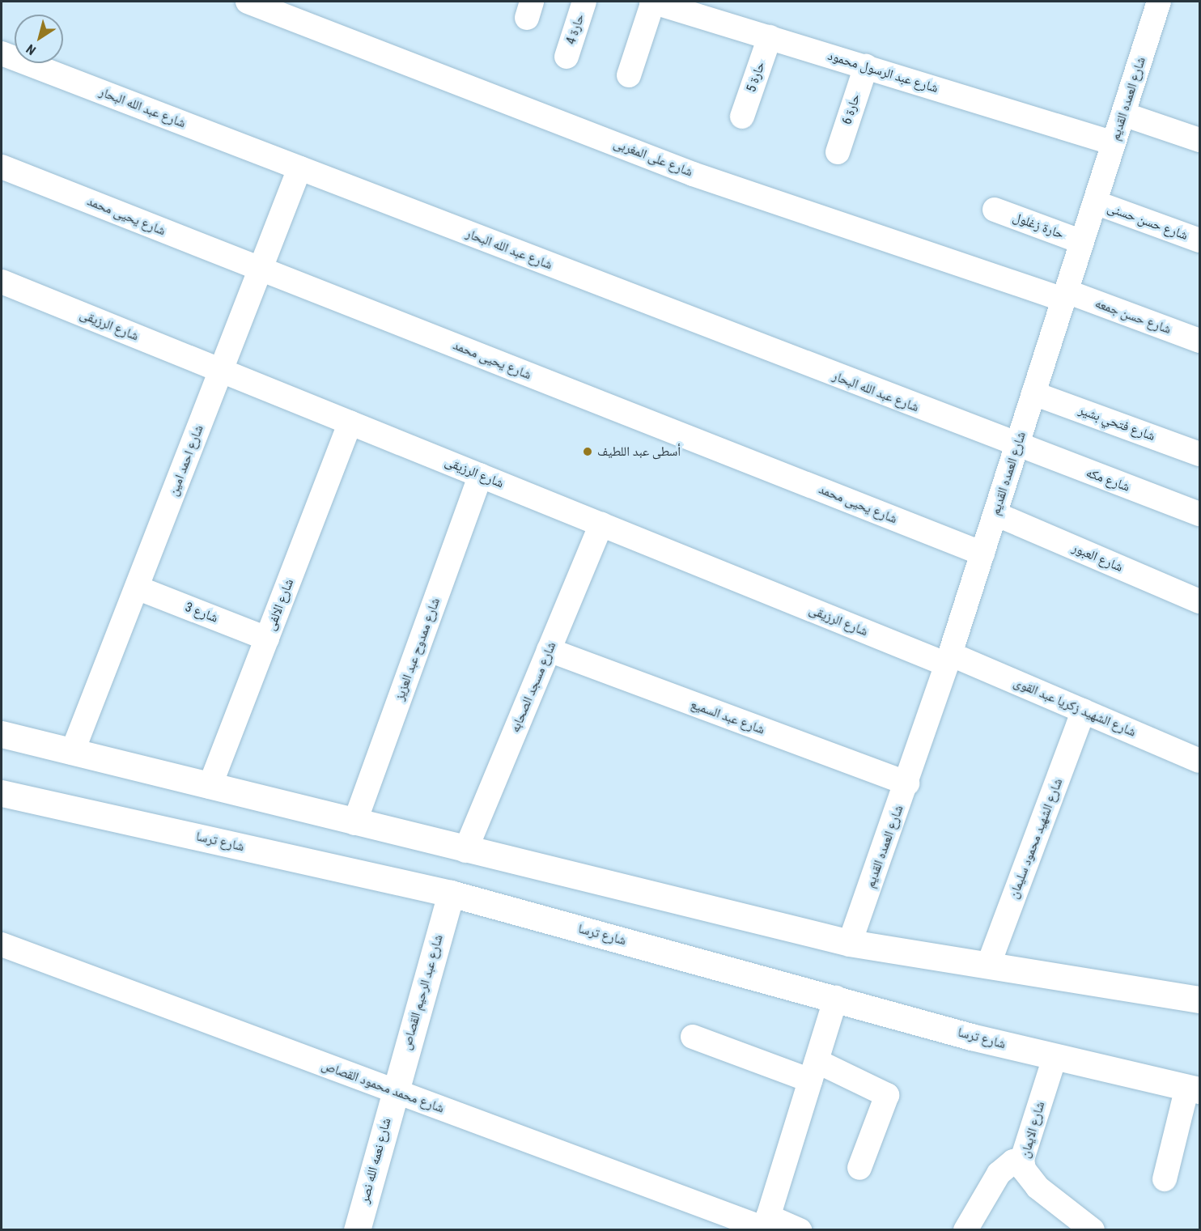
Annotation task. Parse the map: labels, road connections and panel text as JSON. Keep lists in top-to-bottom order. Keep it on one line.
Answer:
{"streets":{"main road":["شارع ترسا","شارع عبد الرحيم القصاص","شارع نعمه الله نصر"],"street":["حارة 4","شارع عبد الرسول محمود","حارة 5","شارع العمده القديم","شارع عبد الله البحار","حارة 6","شارع على المغربى","شارع يحيى محمد","شارع حسن حسنى","حارة زغلول","شارع حسن جمعه","شارع الرزيقى","شارع فتحي بشير","شارع احمد امين","شارع مكه","شارع العبور","شارع الالفى","شارع 3","شارع ممدوح عبد العزيز","شارع مسجد الصحابه","شارع الشهيد زكريا عبد القوى","شارع عبد السميع","شارع الشهيد محمود سليمان","شارع محمد محمود القصاص","شارع الايمان"]},"crossings":[["شارع عبد الرسول محمود","حارة 5"],["شارع عبد الرسول محمود","شارع العمده القديم"],["شارع عبد الرسول محمود","حارة 6"],["شارع العمده القديم","شارع عبد الله البحار"],["شارع العمده القديم","شارع على المغربى"],["شارع العمده القديم","شارع يحيى محمد"],["شارع العمده القديم","شارع حسن حسنى"],["شارع العمده القديم","حارة زغلول"],["شارع العمده القديم","شارع حسن جمعه"],["شارع العمده القديم","شارع الرزيقى"],["شارع العمده القديم","شارع فتحي بشير"],["شارع العمده القديم","شارع مكه"],["شارع العمده القديم","شارع العبور"],["شارع العمده القديم","شارع الشهيد زكريا عبد القوى"],["شارع العمده القديم","شارع عبد السميع"],["شارع عبد الله البحار","شارع احمد امين"],["شارع عبد الله البحار","شارع مكه"],["شارع على المغربى","شارع حسن جمعه"],["شارع يحيى محمد","شارع احمد امين"],["شارع الرزيقى","شارع احمد امين"],["شارع الرزيقى","شارع الالفى"],["شارع الرزيقى","شارع ممدوح عبد العزيز"],["شارع الرزيقى","شارع مسجد الصحابه"],["شارع الرزيقى","شارع الشهيد زكريا عبد القوى"],["شارع احمد امين","شارع 3"],["شارع الالفى","شارع 3"],["شارع مسجد الصحابه","شارع عبد السميع"],["شارع الشهيد زكريا عبد القوى","شارع الشهيد محمود سليمان"],["شارع ترسا","شارع عبد الرحيم القصاص"],["شارع ترسا","شارع الايمان"],["شارع عبد الرحيم القصاص","شارع محمد محمود القصاص"],["شارع عبد الرحيم القصاص","شارع نعمه الله نصر"],["شارع محمد محمود القصاص","شارع نعمه الله نصر"]],"places":["أسطى عبد اللطيف"],"north":"bottom left"}
